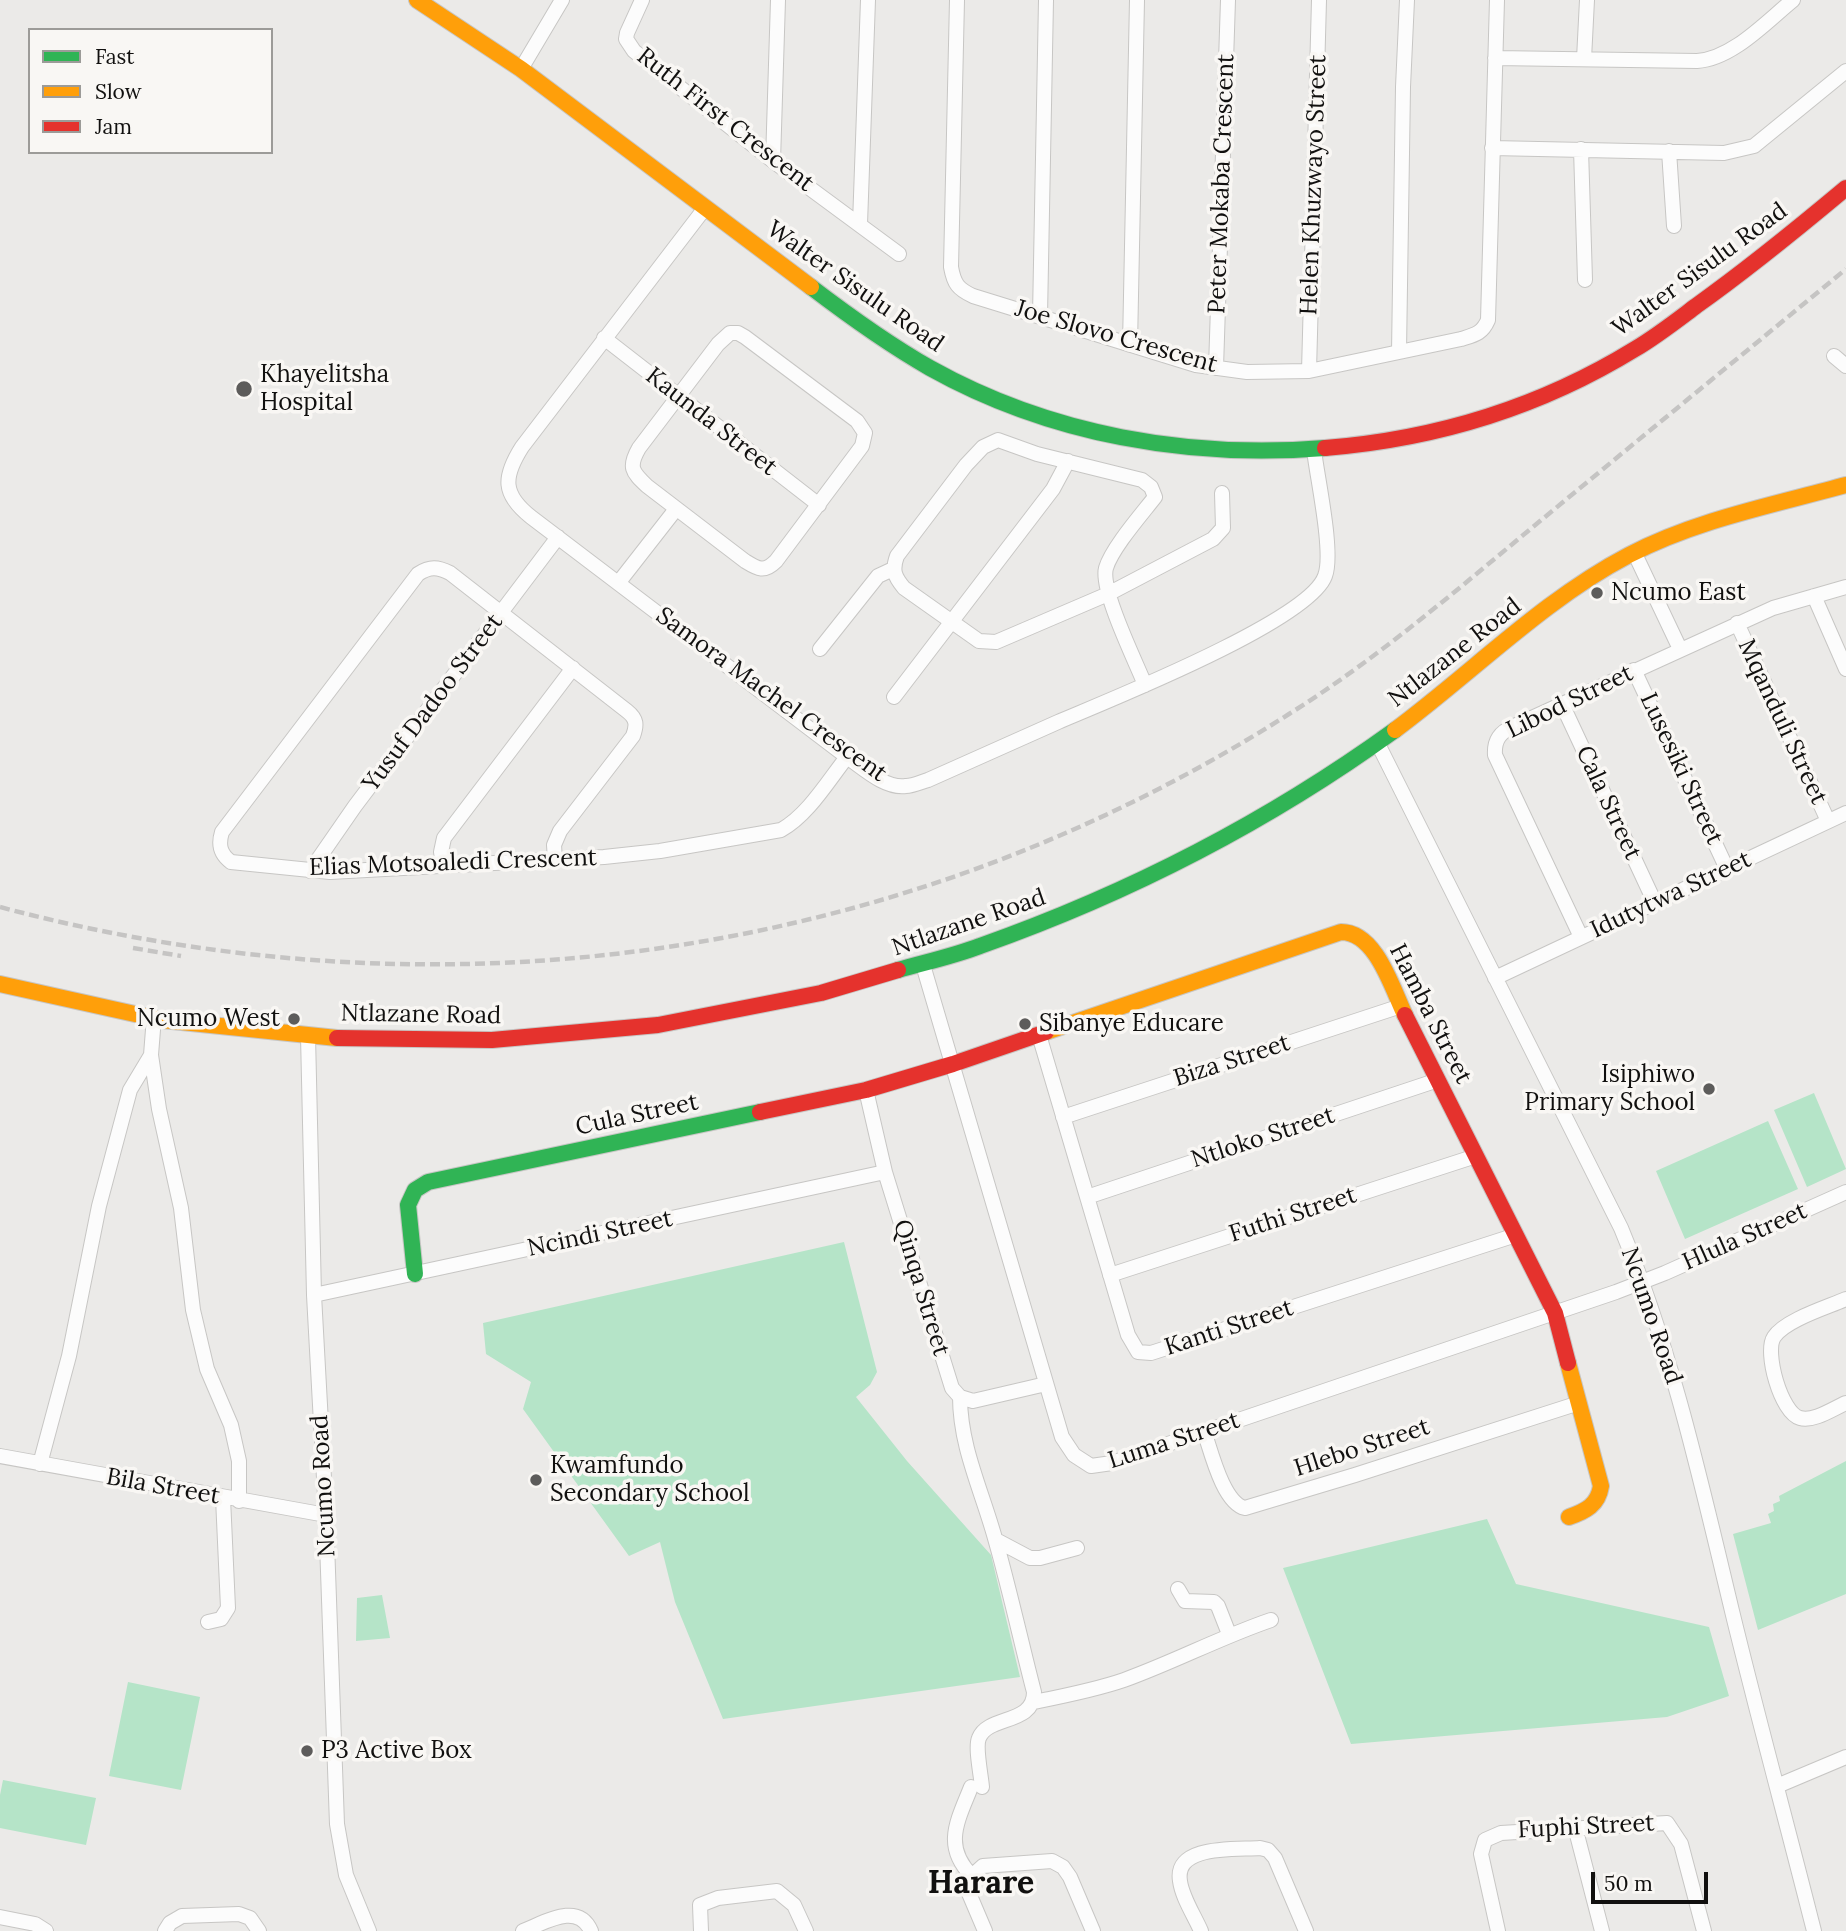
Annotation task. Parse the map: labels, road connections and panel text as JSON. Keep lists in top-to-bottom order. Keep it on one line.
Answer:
{"streets":{"street":["Ruth First Crescent","Peter Mokaba Crescent","Helen Khuzwayo Street","Walter Sisulu Road","Joe Slovo Crescent","Kaunda Street","Ntlazane Road","Samora Machel Crescent","Libod Street","Yusuf Dadoo Street","Mqanduli Street","Lusesiki Street","Cala Street","Elias Motsoaledi Crescent","Idutytwa Street","Hamba Street","Biza Street","Cula Street","Ntloko Street","Futhi Street","Ncindi Street","Hlula Street","Qinqa Street","Ncumo Road","Kanti Street","Luma Street","Hlebo Street","Bila Street","Fuphi Street"]},"crossings":[["Peter Mokaba Crescent","Joe Slovo Crescent"],["Helen Khuzwayo Street","Joe Slovo Crescent"],["Walter Sisulu Road","Samora Machel Crescent"],["Kaunda Street","Samora Machel Crescent"],["Ntlazane Road","Ncumo Road"],["Ntlazane Road","Luma Street"],["Samora Machel Crescent","Yusuf Dadoo Street"],["Samora Machel Crescent","Elias Motsoaledi Crescent"],["Libod Street","Mqanduli Street"],["Libod Street","Lusesiki Street"],["Libod Street","Cala Street"],["Libod Street","Idutytwa Street"],["Yusuf Dadoo Street","Elias Motsoaledi Crescent"],["Mqanduli Street","Idutytwa Street"],["Lusesiki Street","Idutytwa Street"],["Cala Street","Idutytwa Street"],["Idutytwa Street","Ncumo Road"],["Hamba Street","Biza Street"],["Hamba Street","Cula Street"],["Hamba Street","Ntloko Street"],["Hamba Street","Futhi Street"],["Hamba Street","Kanti Street"],["Hamba Street","Luma Street"],["Biza Street","Kanti Street"],["Cula Street","Ncindi Street"],["Cula Street","Qinqa Street"],["Cula Street","Luma Street"],["Ntloko Street","Kanti Street"],["Futhi Street","Kanti Street"],["Ncindi Street","Qinqa Street"],["Ncindi Street","Ncumo Road"],["Hlula Street","Ncumo Road"],["Hlula Street","Luma Street"],["Ncumo Road","Luma Street"],["Ncumo Road","Bila Street"],["Luma Street","Hlebo Street"]],"districts":["Harare"],"places":["Khayelitsha Hospital","Ncumo East","Ncumo West","Sibanye Educare","Isiphiwo Primary School","Kwamfundo Secondary School","P3 Active Box"],"legend":["Fast","Slow","Jam"],"scale_bar":"50 m"}
